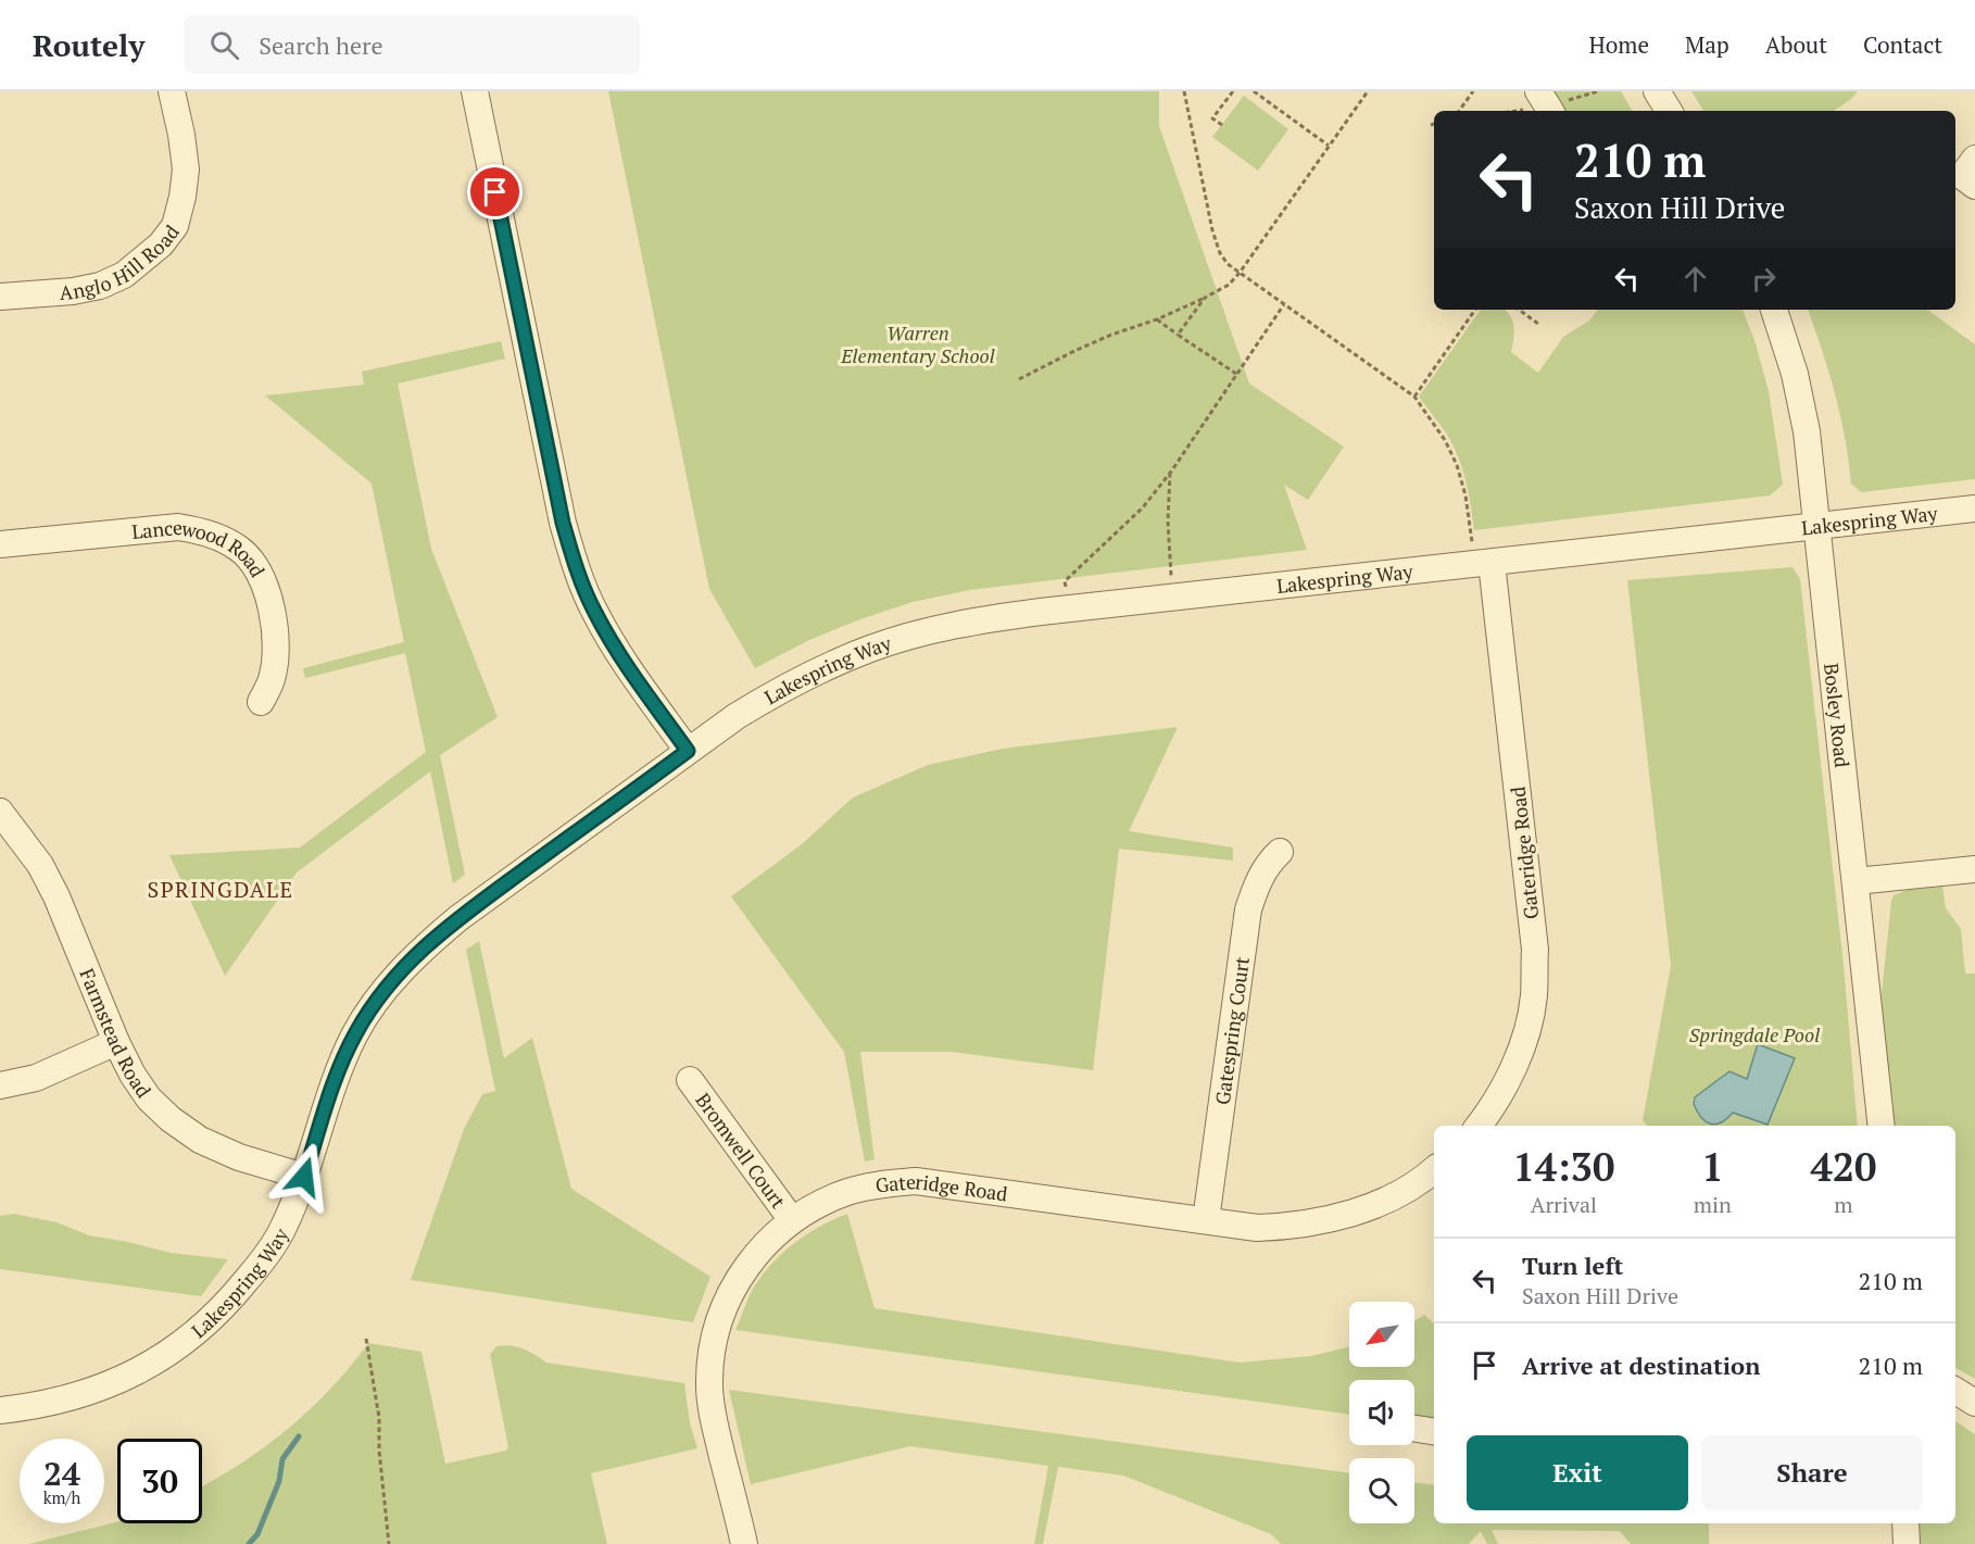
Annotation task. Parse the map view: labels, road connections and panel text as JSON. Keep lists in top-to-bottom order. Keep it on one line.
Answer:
{"streets":{"street":["Anglo Hill Road","Lakespring Way","Lancewood Road","Bosley Road","Gateridge Road","Farmstead Road","Gatespring Court","Bromwell Court"]},"crossings":[["Lakespring Way","Bosley Road"],["Lakespring Way","Gateridge Road"],["Lakespring Way","Farmstead Road"],["Gateridge Road","Gatespring Court"],["Gateridge Road","Bromwell Court"]],"districts":["SPRINGDALE"],"parks":["Warren Elementary School","Springdale Pool"],"north":"bottom left","page":{"header":"Routely","search":"Search here","nav":["Home","Map","About","Contact"],"turn":["210 m","Saxon Hill Drive"],"eta":["14:30","Arrival","1","min","420","m"],"list":[{"name":"Turn left","note":"Saxon Hill Drive","value":"210 m"},{"name":"Arrive at destination","value":"210 m"}],"buttons":["Exit","Share"],"speed":"24 km/h","limit":"30"}}
